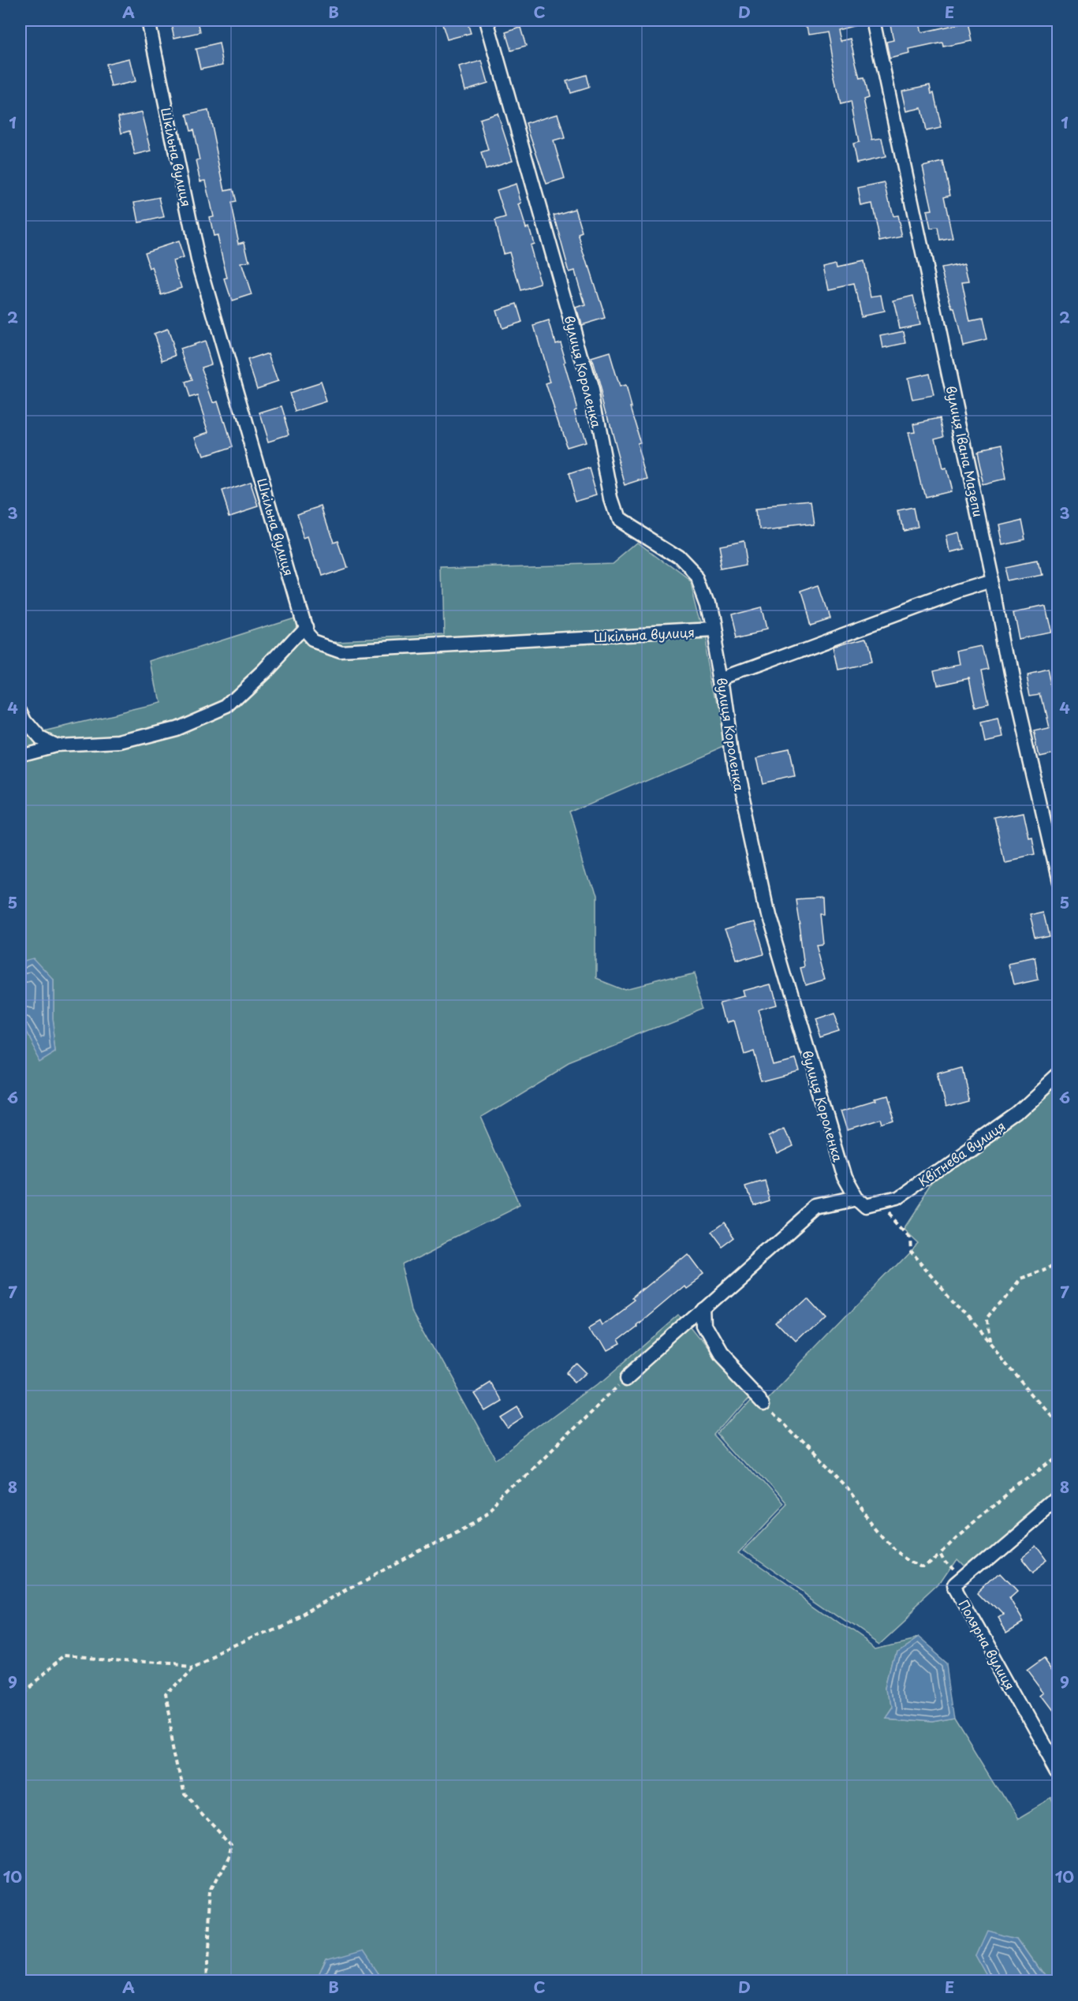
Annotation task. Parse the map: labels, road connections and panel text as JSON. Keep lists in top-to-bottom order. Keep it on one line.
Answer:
{"streets":{"street":["Шкільна вулиця","вулиця Короленка","вулиця Івана Мазепи","Квітнева вулиця","Полярна вулиця"]},"crossings":[["Шкільна вулиця","вулиця Короленка"],["вулиця Короленка","Квітнева вулиця"]],"grid":{"columns":["A","B","C","D","E"],"rows":["1","2","3","4","5","6","7","8","9","10"]}}
